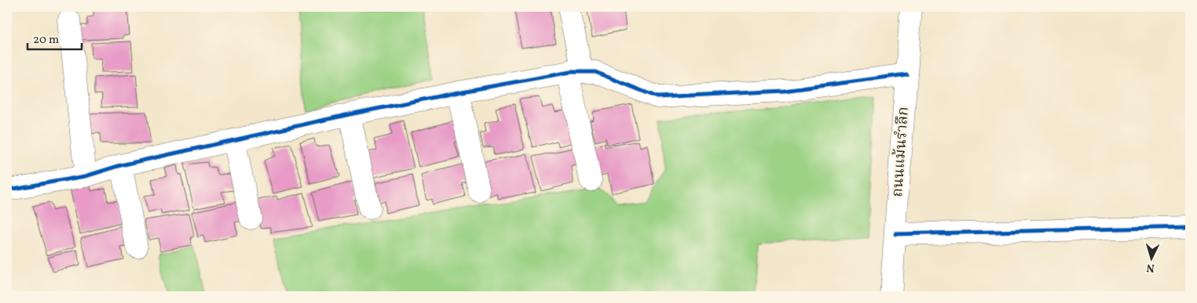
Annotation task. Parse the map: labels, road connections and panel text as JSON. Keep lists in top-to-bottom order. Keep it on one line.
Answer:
{"streets":{"street":["ถนนแม้นรำลึก"]},"scale_bar":"20 m","north":"bottom"}
